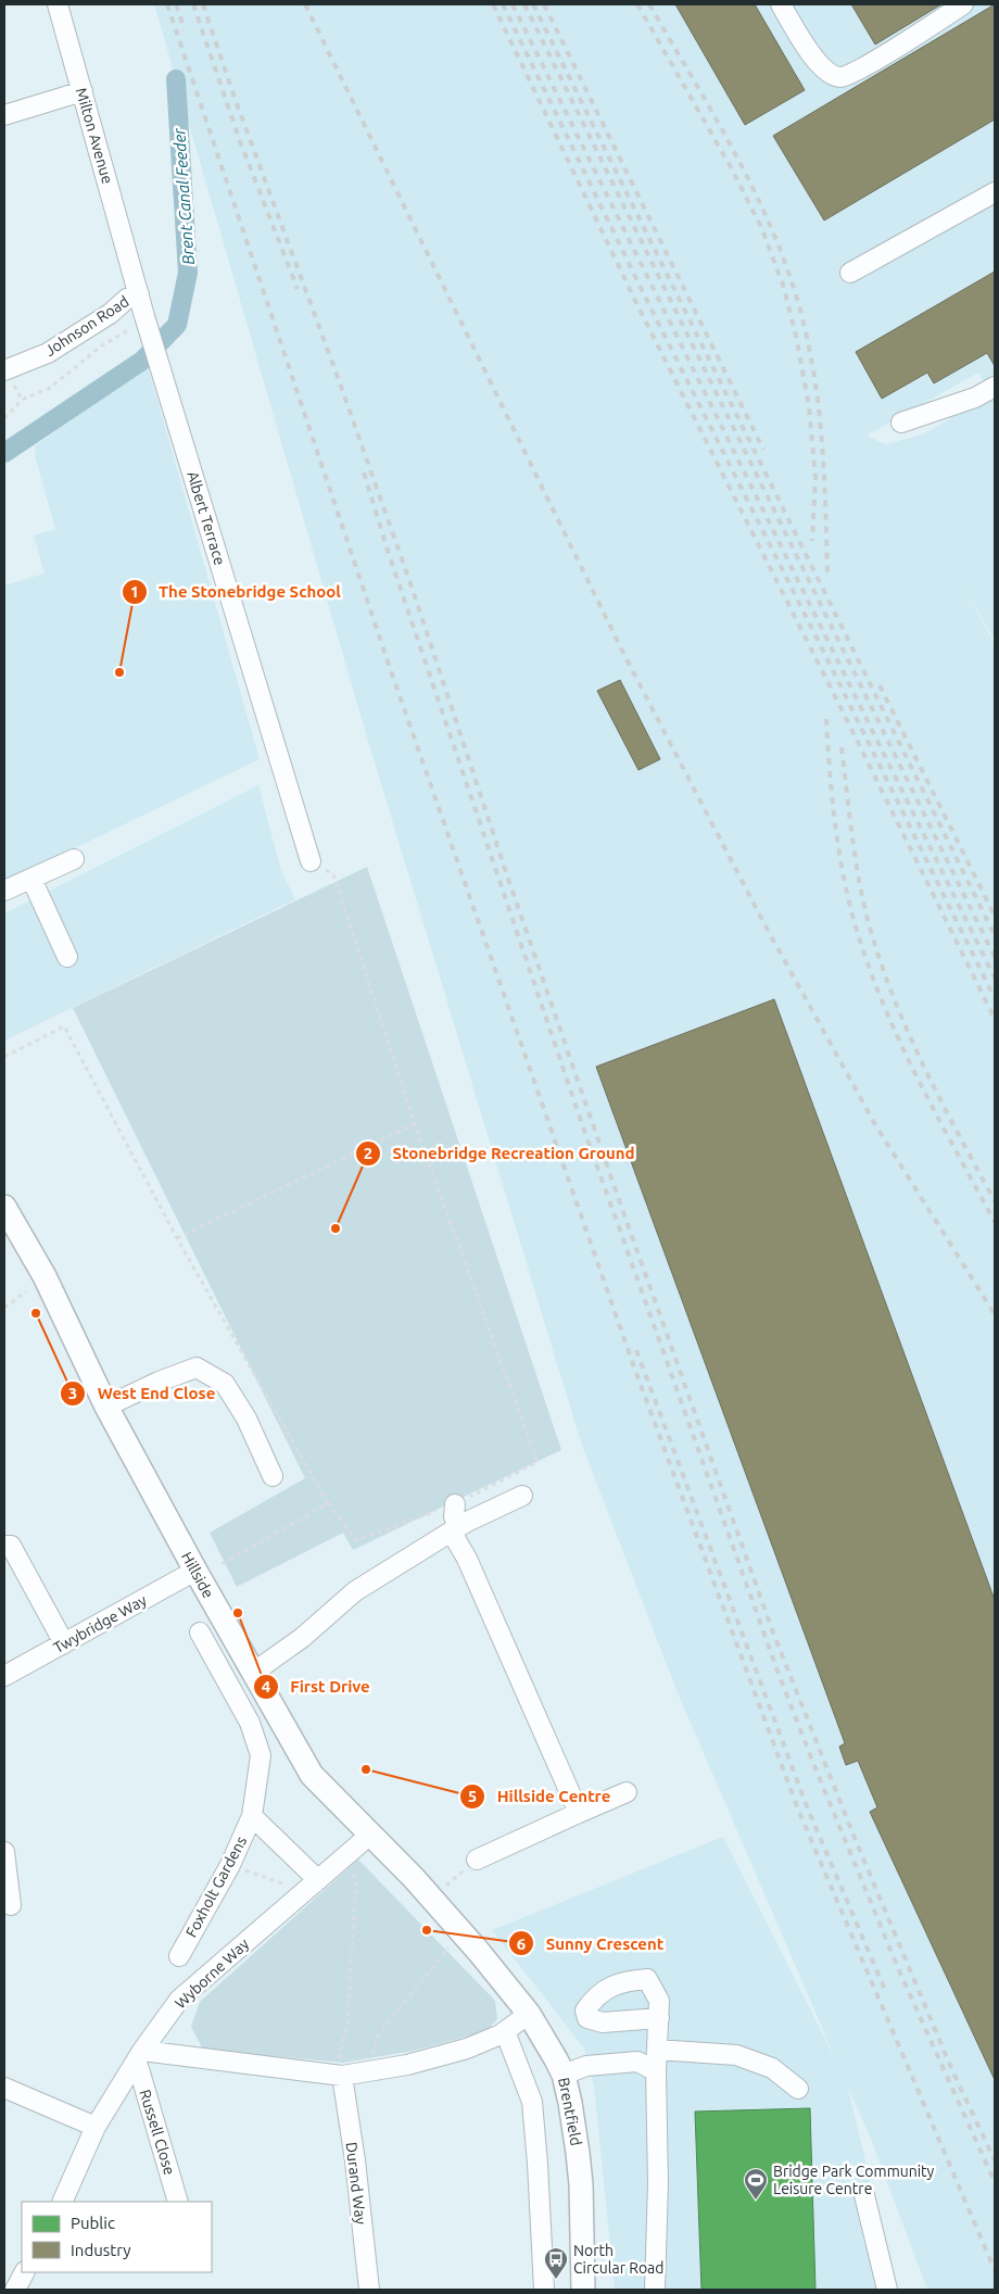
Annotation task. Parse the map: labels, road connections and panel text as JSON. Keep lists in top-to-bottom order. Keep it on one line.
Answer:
{"streets":{"main road":["Hillside","Brentfield"],"street":["Milton Avenue","Johnson Road","Albert Terrace","Twybridge Way","Foxholt Gardens","Wyborne Way","Russell Close","Durand Way"]},"crossings":[["Milton Avenue","Albert Terrace"],["Johnson Road","Albert Terrace"],["Hillside","Twybridge Way"],["Hillside","Wyborne Way"],["Hillside","Brentfield"],["Foxholt Gardens","Wyborne Way"],["Wyborne Way","Russell Close"]],"water":["Brent Canal Feeder"],"places":{"other":["The Stonebridge School","Stonebridge Recreation Ground","West End Close","First Drive","Hillside Centre","Sunny Crescent"],"sports":["Bridge Park Community Leisure Centre"],"bus stop":["North Circular Road"]},"legend":["Public","Industry"]}
